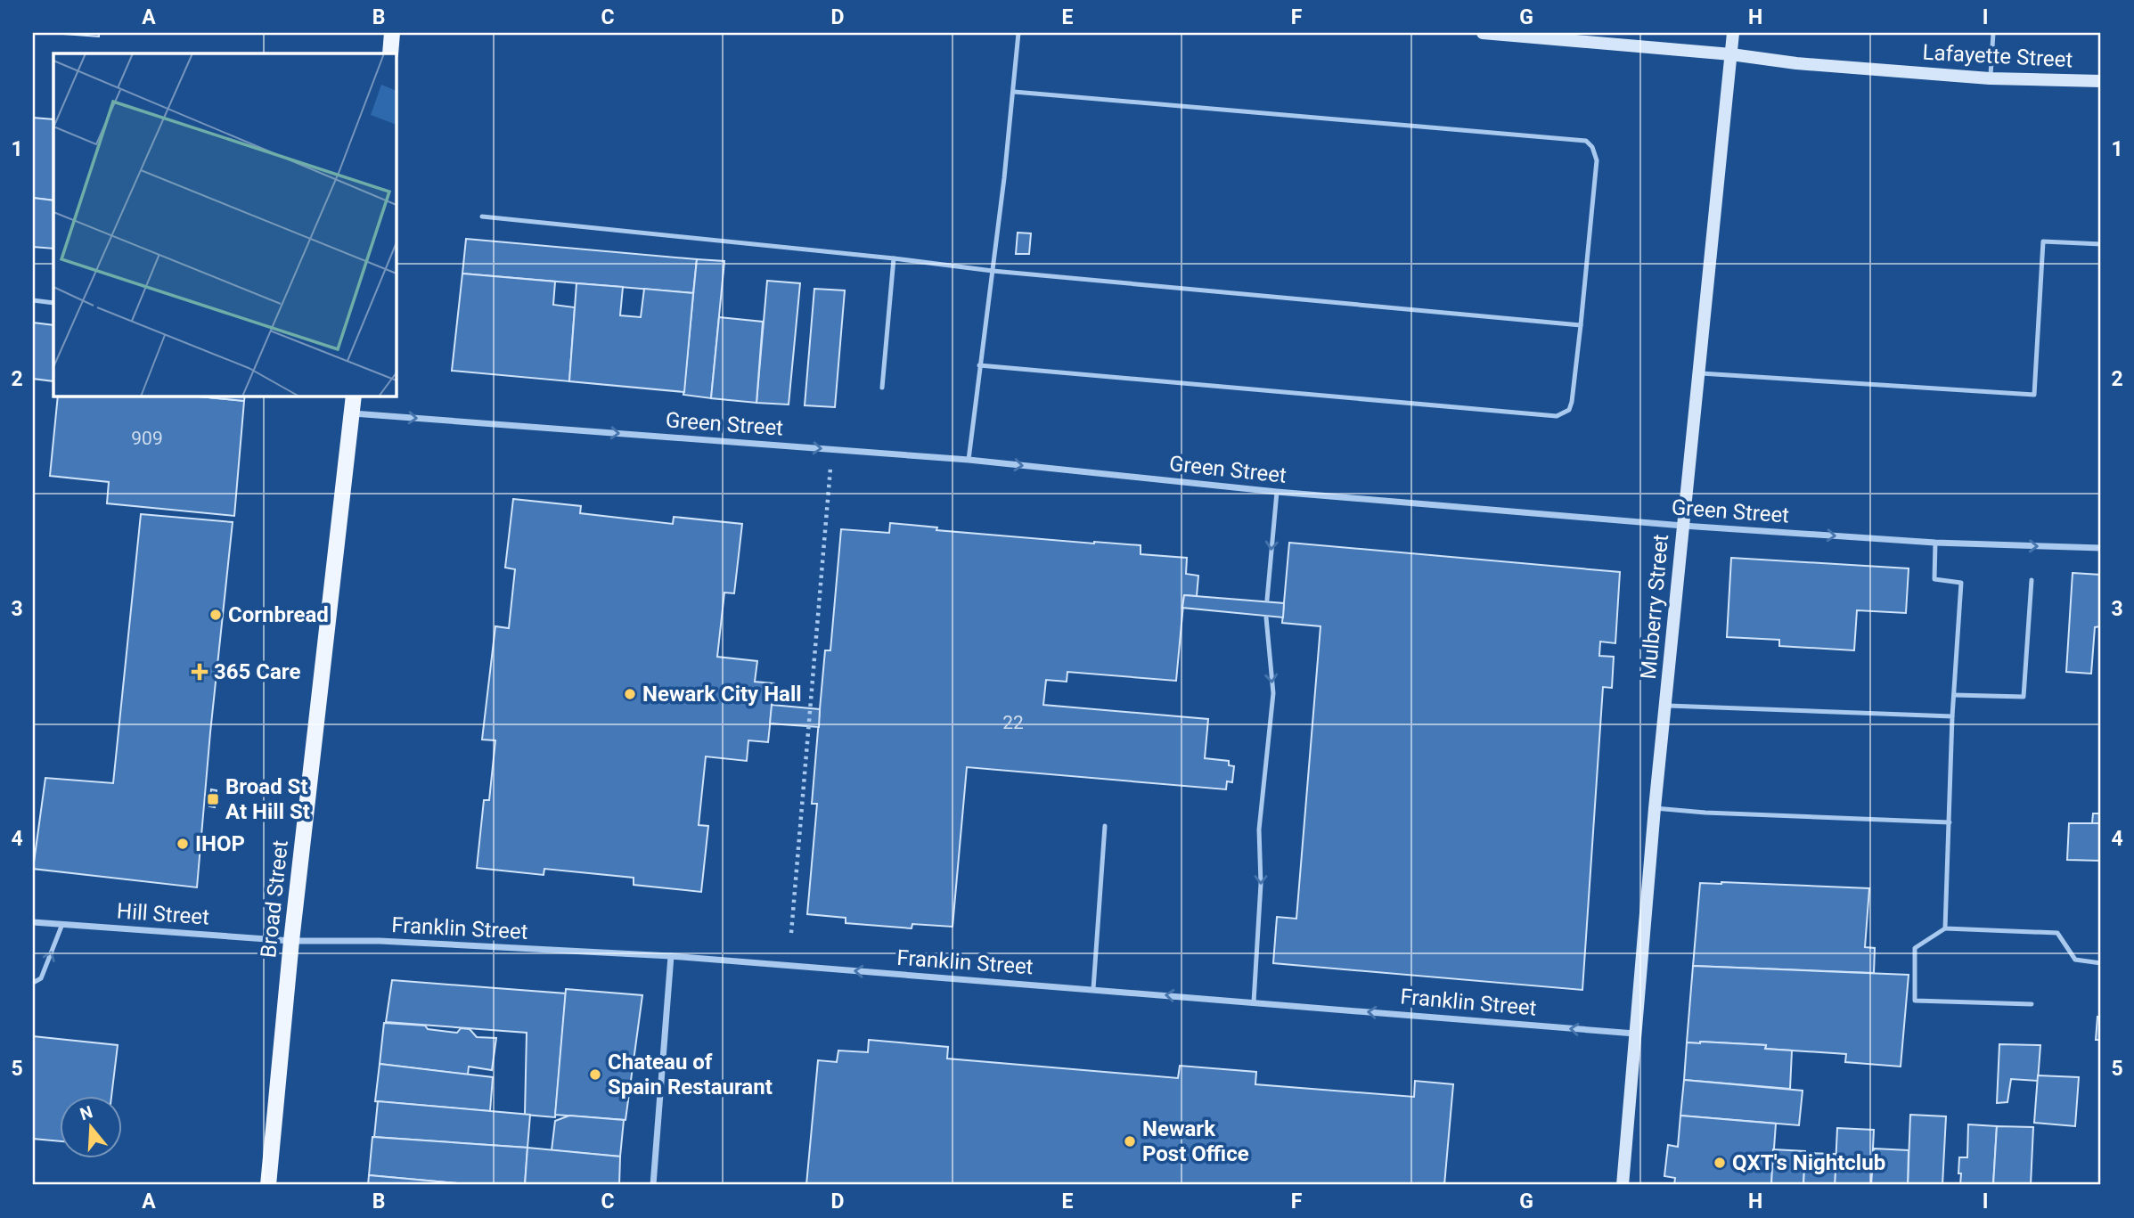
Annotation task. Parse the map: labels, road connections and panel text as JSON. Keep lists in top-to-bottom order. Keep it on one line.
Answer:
{"streets":{"main road":["Broad Street"],"street":["Lafayette Street","Green Street","Mulberry Street","Hill Street","Franklin Street"]},"crossings":[["Lafayette Street","Mulberry Street"],["Green Street","Mulberry Street"],["Green Street","Broad Street"],["Mulberry Street","Franklin Street"],["Broad Street","Hill Street"],["Broad Street","Franklin Street"],["Hill Street","Franklin Street"]],"one_way":["Green Street","Franklin Street"],"places":{"other":["Cornbread","Newark City Hall","IHOP","Chateau of Spain Restaurant","Newark Post Office","QXT's Nightclub"],"health":["365 Care"],"transit":["Broad St At Hill St"]},"house_numbers":["909","22"],"north":"top","grid":{"columns":["A","B","C","D","E","F","G","H","I"],"rows":["1","2","3","4","5"]}}
